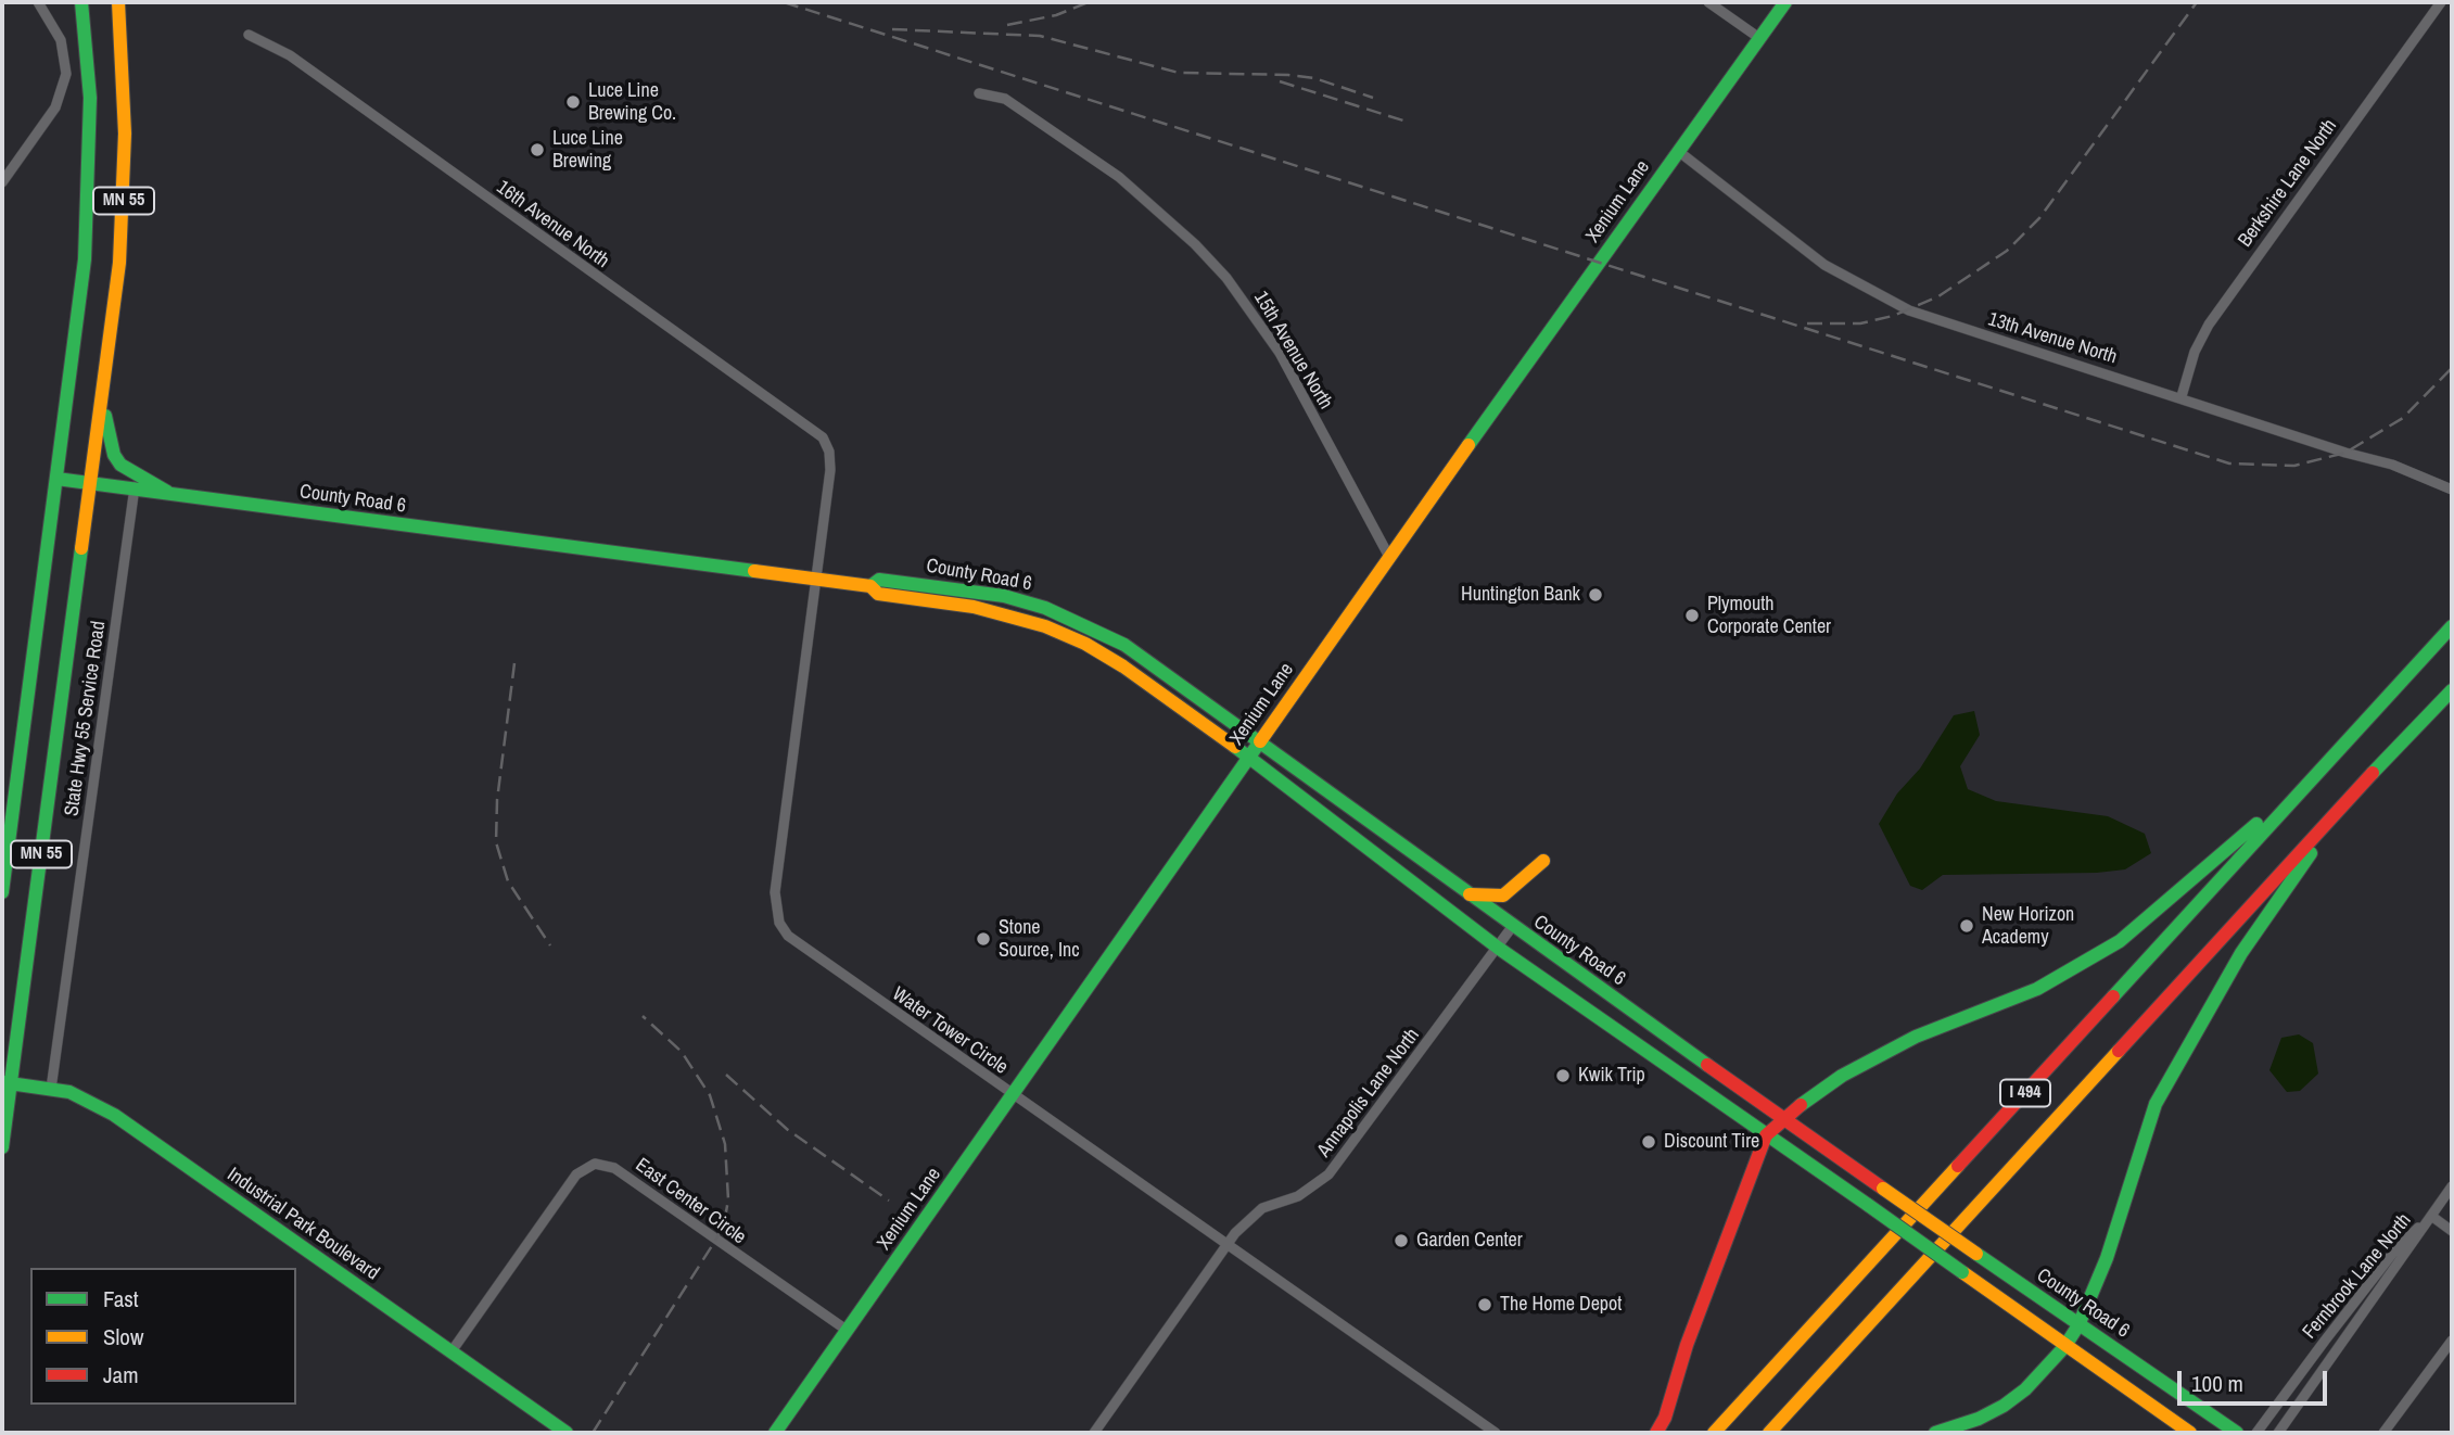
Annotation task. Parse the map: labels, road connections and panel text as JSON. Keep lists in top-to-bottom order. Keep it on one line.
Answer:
{"streets":{"main road":["MN 55","Xenium Lane","County Road 6","I 494","Industrial Park Boulevard"],"street":["Berkshire Lane North","16th Avenue North","13th Avenue North","15th Avenue North","State Hwy 55 Service Road","Water Tower Circle","Annapolis Lane North","East Center Circle","Fernbrook Lane North"]},"crossings":[["Berkshire Lane North","13th Avenue North"],["MN 55","County Road 6"],["MN 55","Industrial Park Boulevard"],["Xenium Lane","13th Avenue North"],["Xenium Lane","15th Avenue North"],["Xenium Lane","County Road 6"],["Xenium Lane","Water Tower Circle"],["Xenium Lane","East Center Circle"],["16th Avenue North","Water Tower Circle"],["County Road 6","State Hwy 55 Service Road"],["County Road 6","Water Tower Circle"],["County Road 6","Annapolis Lane North"],["State Hwy 55 Service Road","Industrial Park Boulevard"],["Water Tower Circle","Annapolis Lane North"],["East Center Circle","Industrial Park Boulevard"]],"places":["Luce Line Brewing Co.","Luce Line Brewing","Huntington Bank","Plymouth Corporate Center","New Horizon Academy","Stone Source, Inc","Kwik Trip","Discount Tire","Garden Center","The Home Depot"],"legend":["Fast","Slow","Jam"],"scale_bar":"100 m"}
